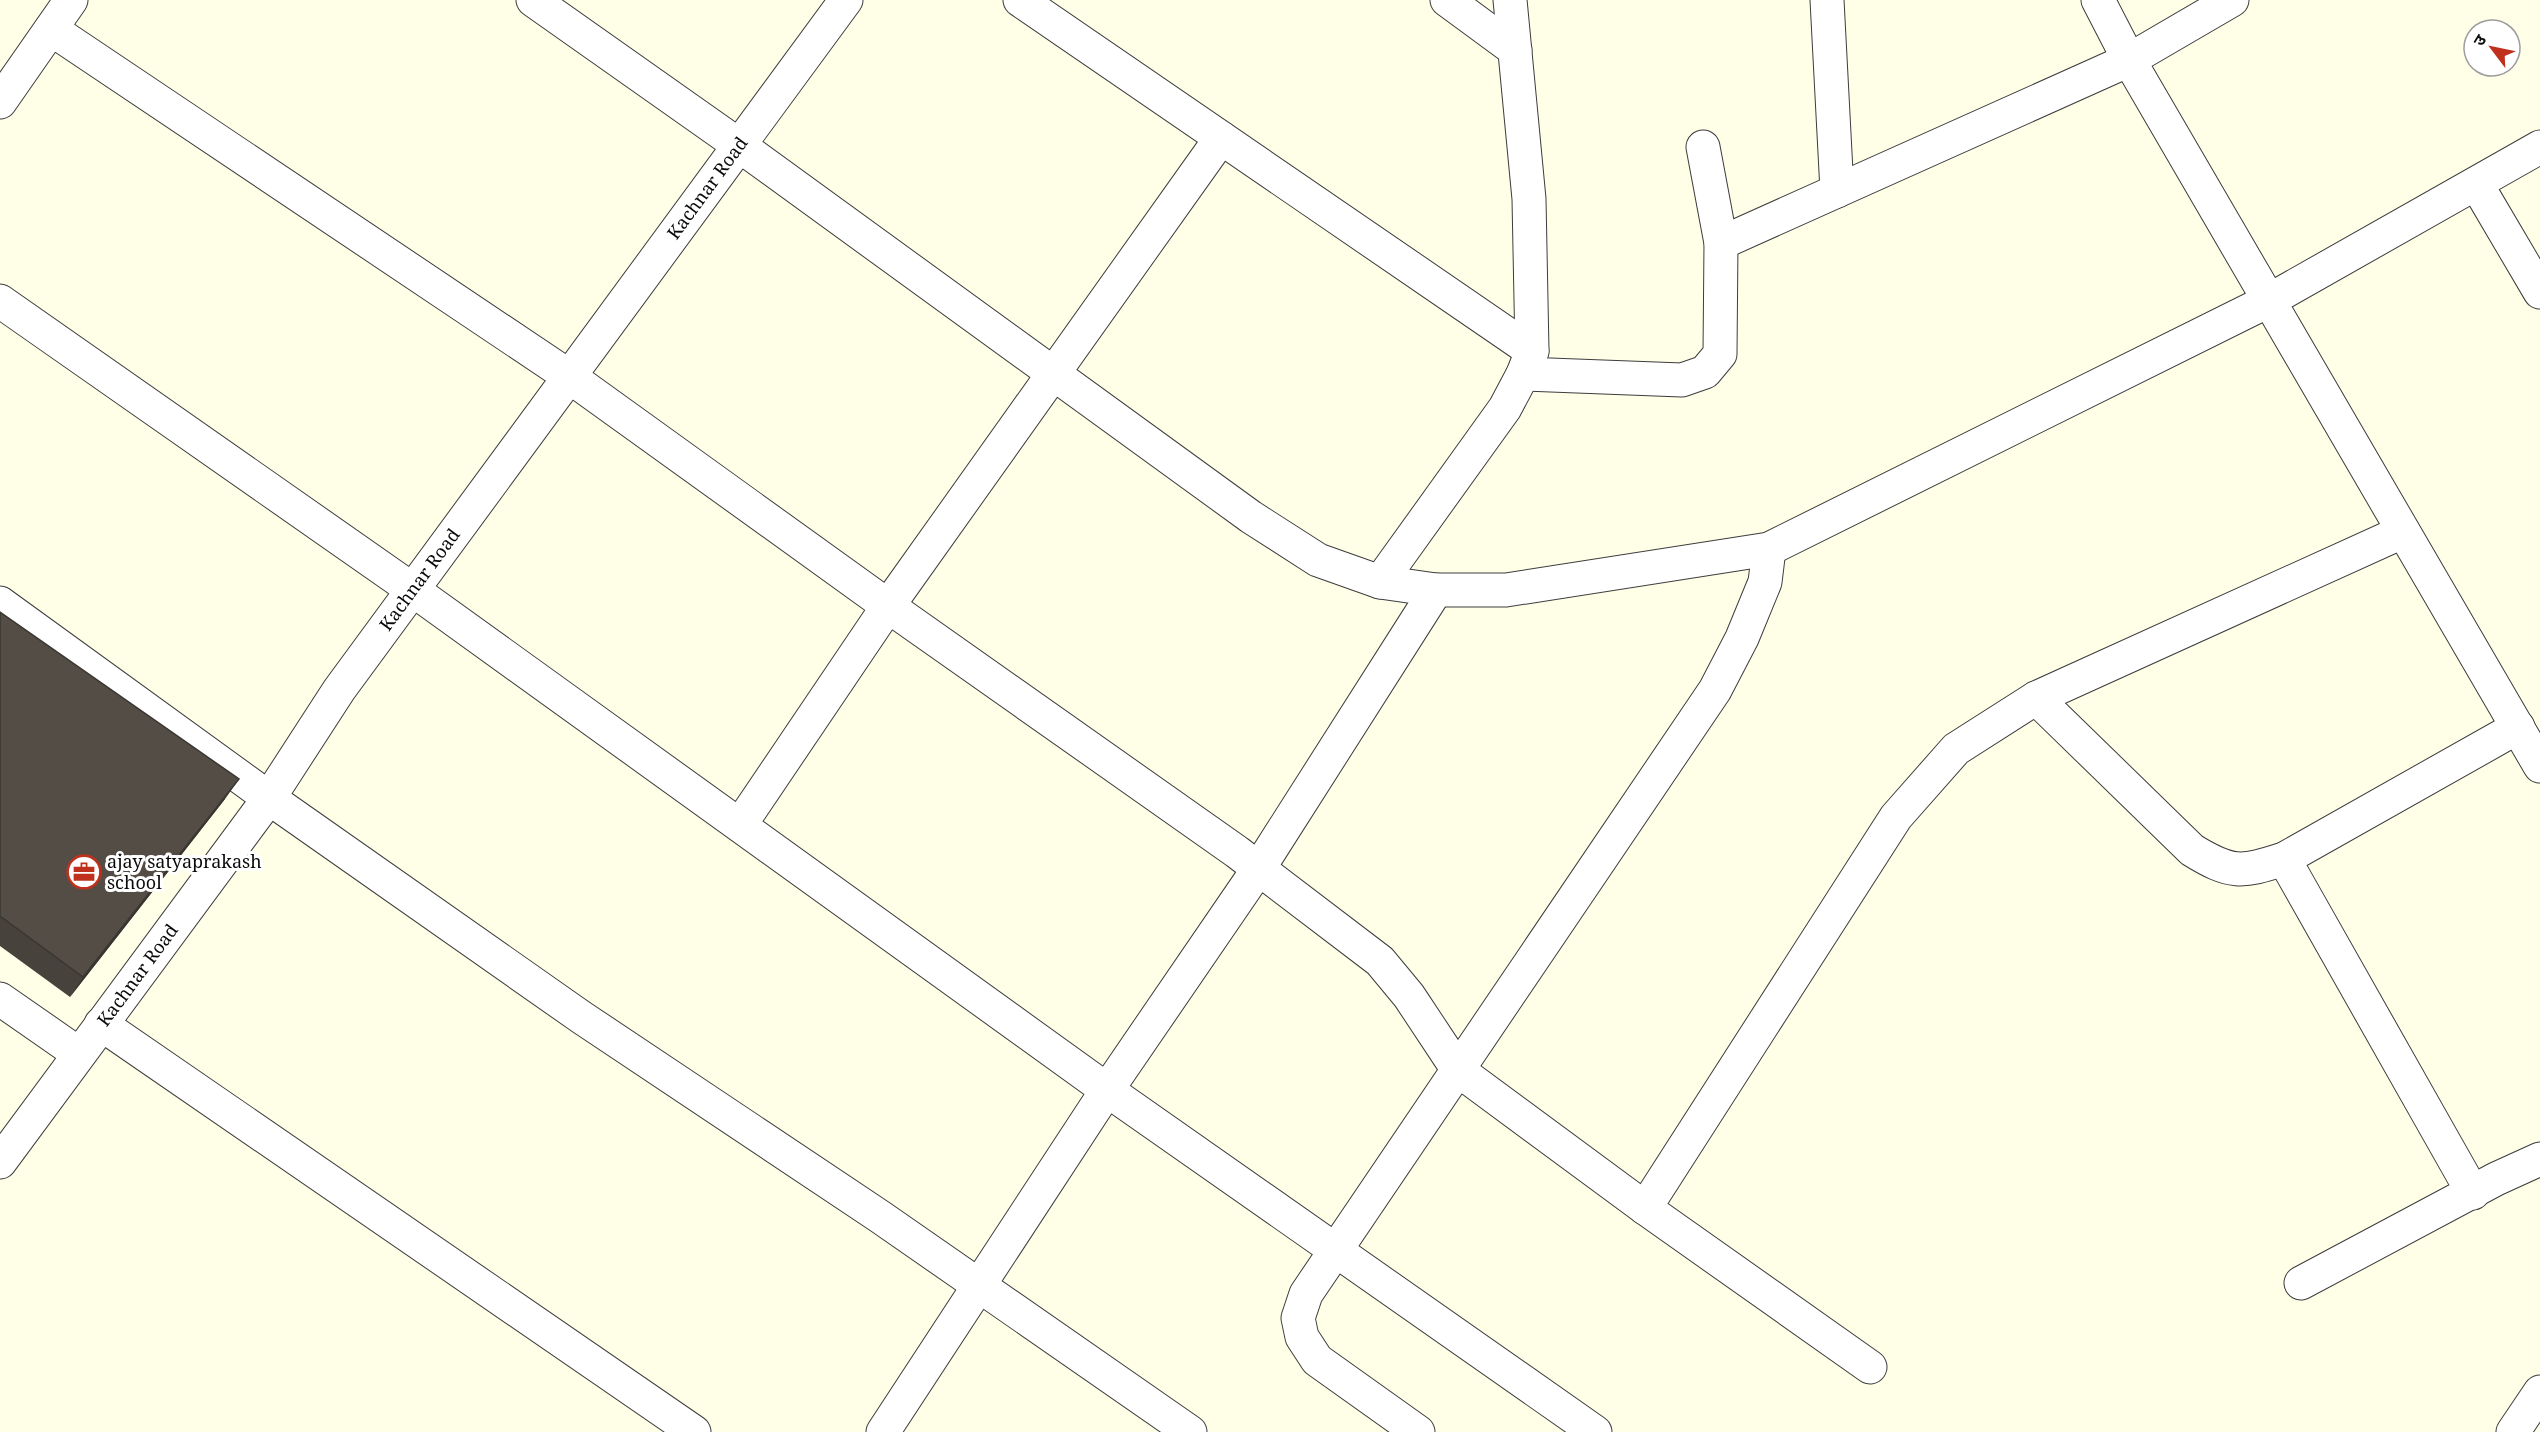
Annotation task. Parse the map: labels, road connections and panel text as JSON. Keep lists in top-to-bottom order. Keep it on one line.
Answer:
{"streets":{"street":["Kachnar Road"]},"places":{"office":["ajay satyaprakash school"]},"north":"top left"}
